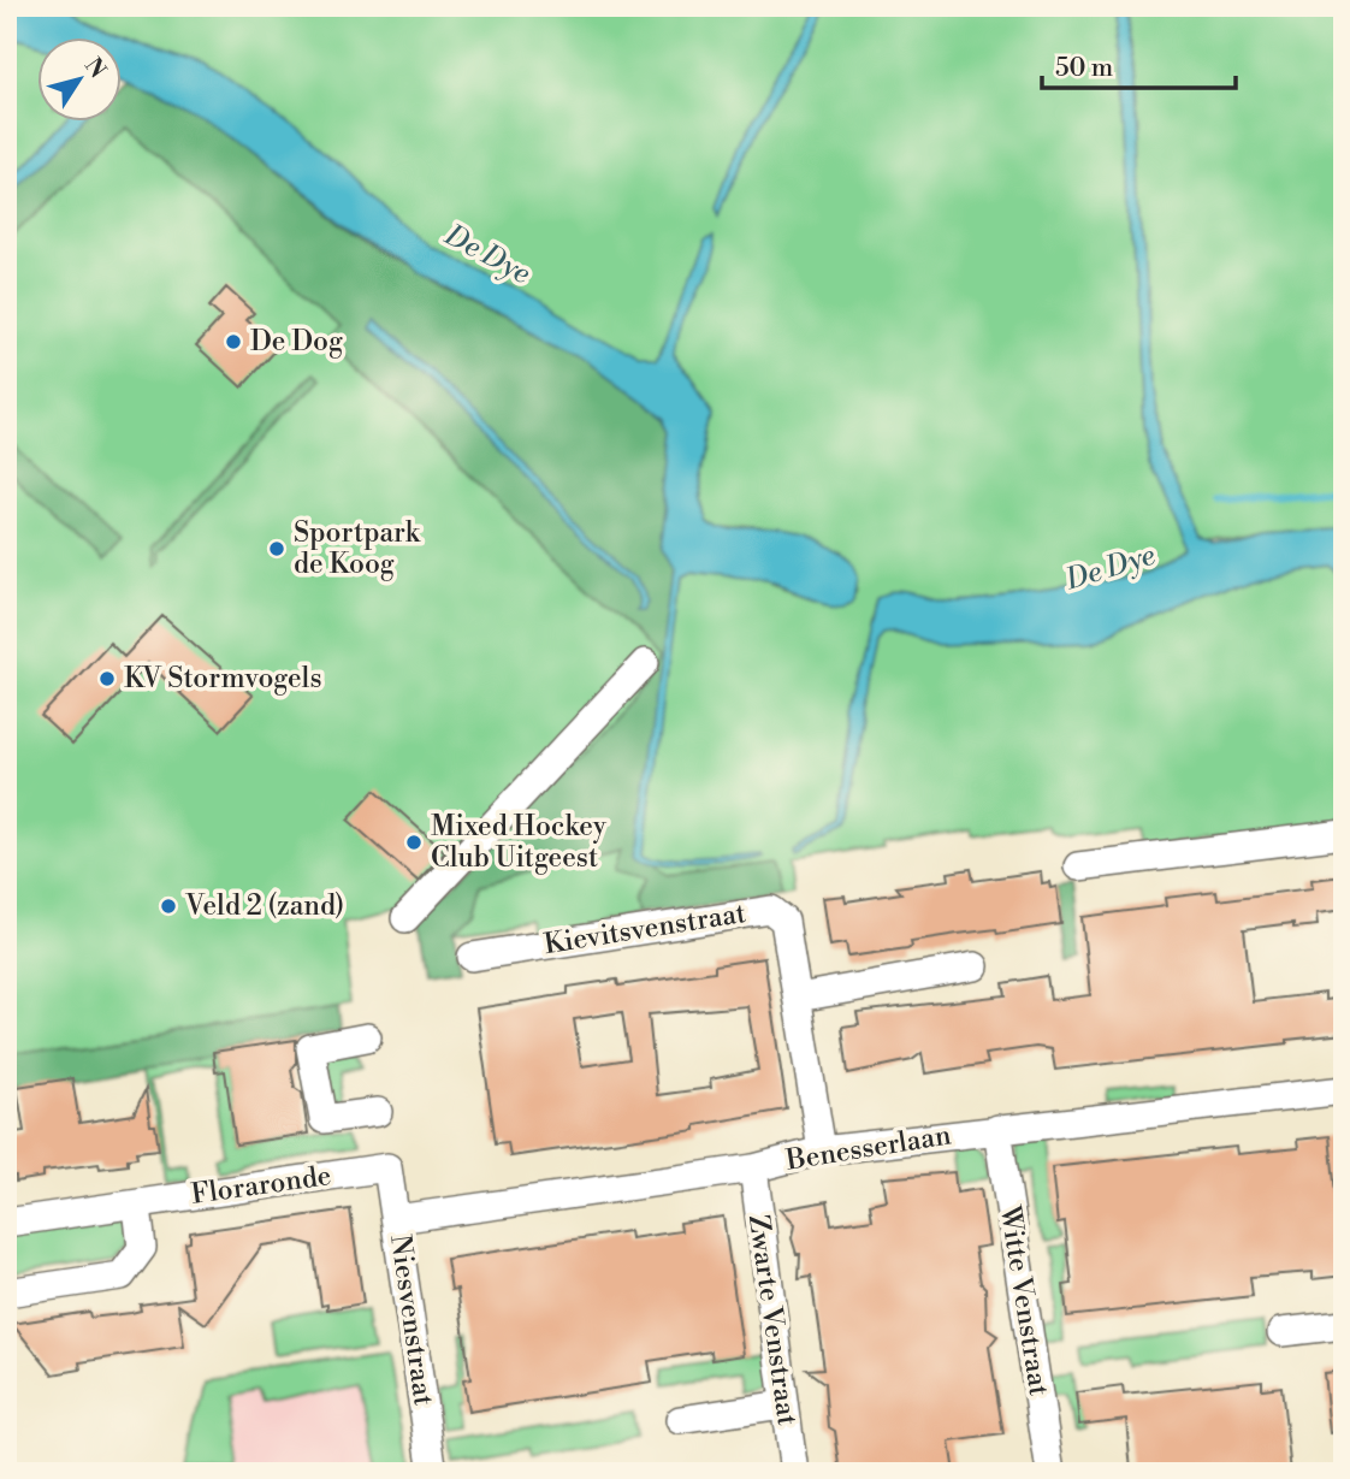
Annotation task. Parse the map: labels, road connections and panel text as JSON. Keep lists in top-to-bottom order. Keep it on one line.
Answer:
{"streets":{"street":["Kievitsvenstraat","Benesserlaan","Floraronde","Witte Venstraat","Niesvenstraat","Zwarte Venstraat"]},"crossings":[["Kievitsvenstraat","Benesserlaan"],["Benesserlaan","Witte Venstraat"],["Benesserlaan","Niesvenstraat"],["Benesserlaan","Zwarte Venstraat"],["Floraronde","Niesvenstraat"]],"water":["De Dye"],"places":["De Dog","Sportpark de Koog","KV Stormvogels","Mixed Hockey Club Uitgeest","Veld 2 (zand)"],"scale_bar":"50 m","north":"top right"}
